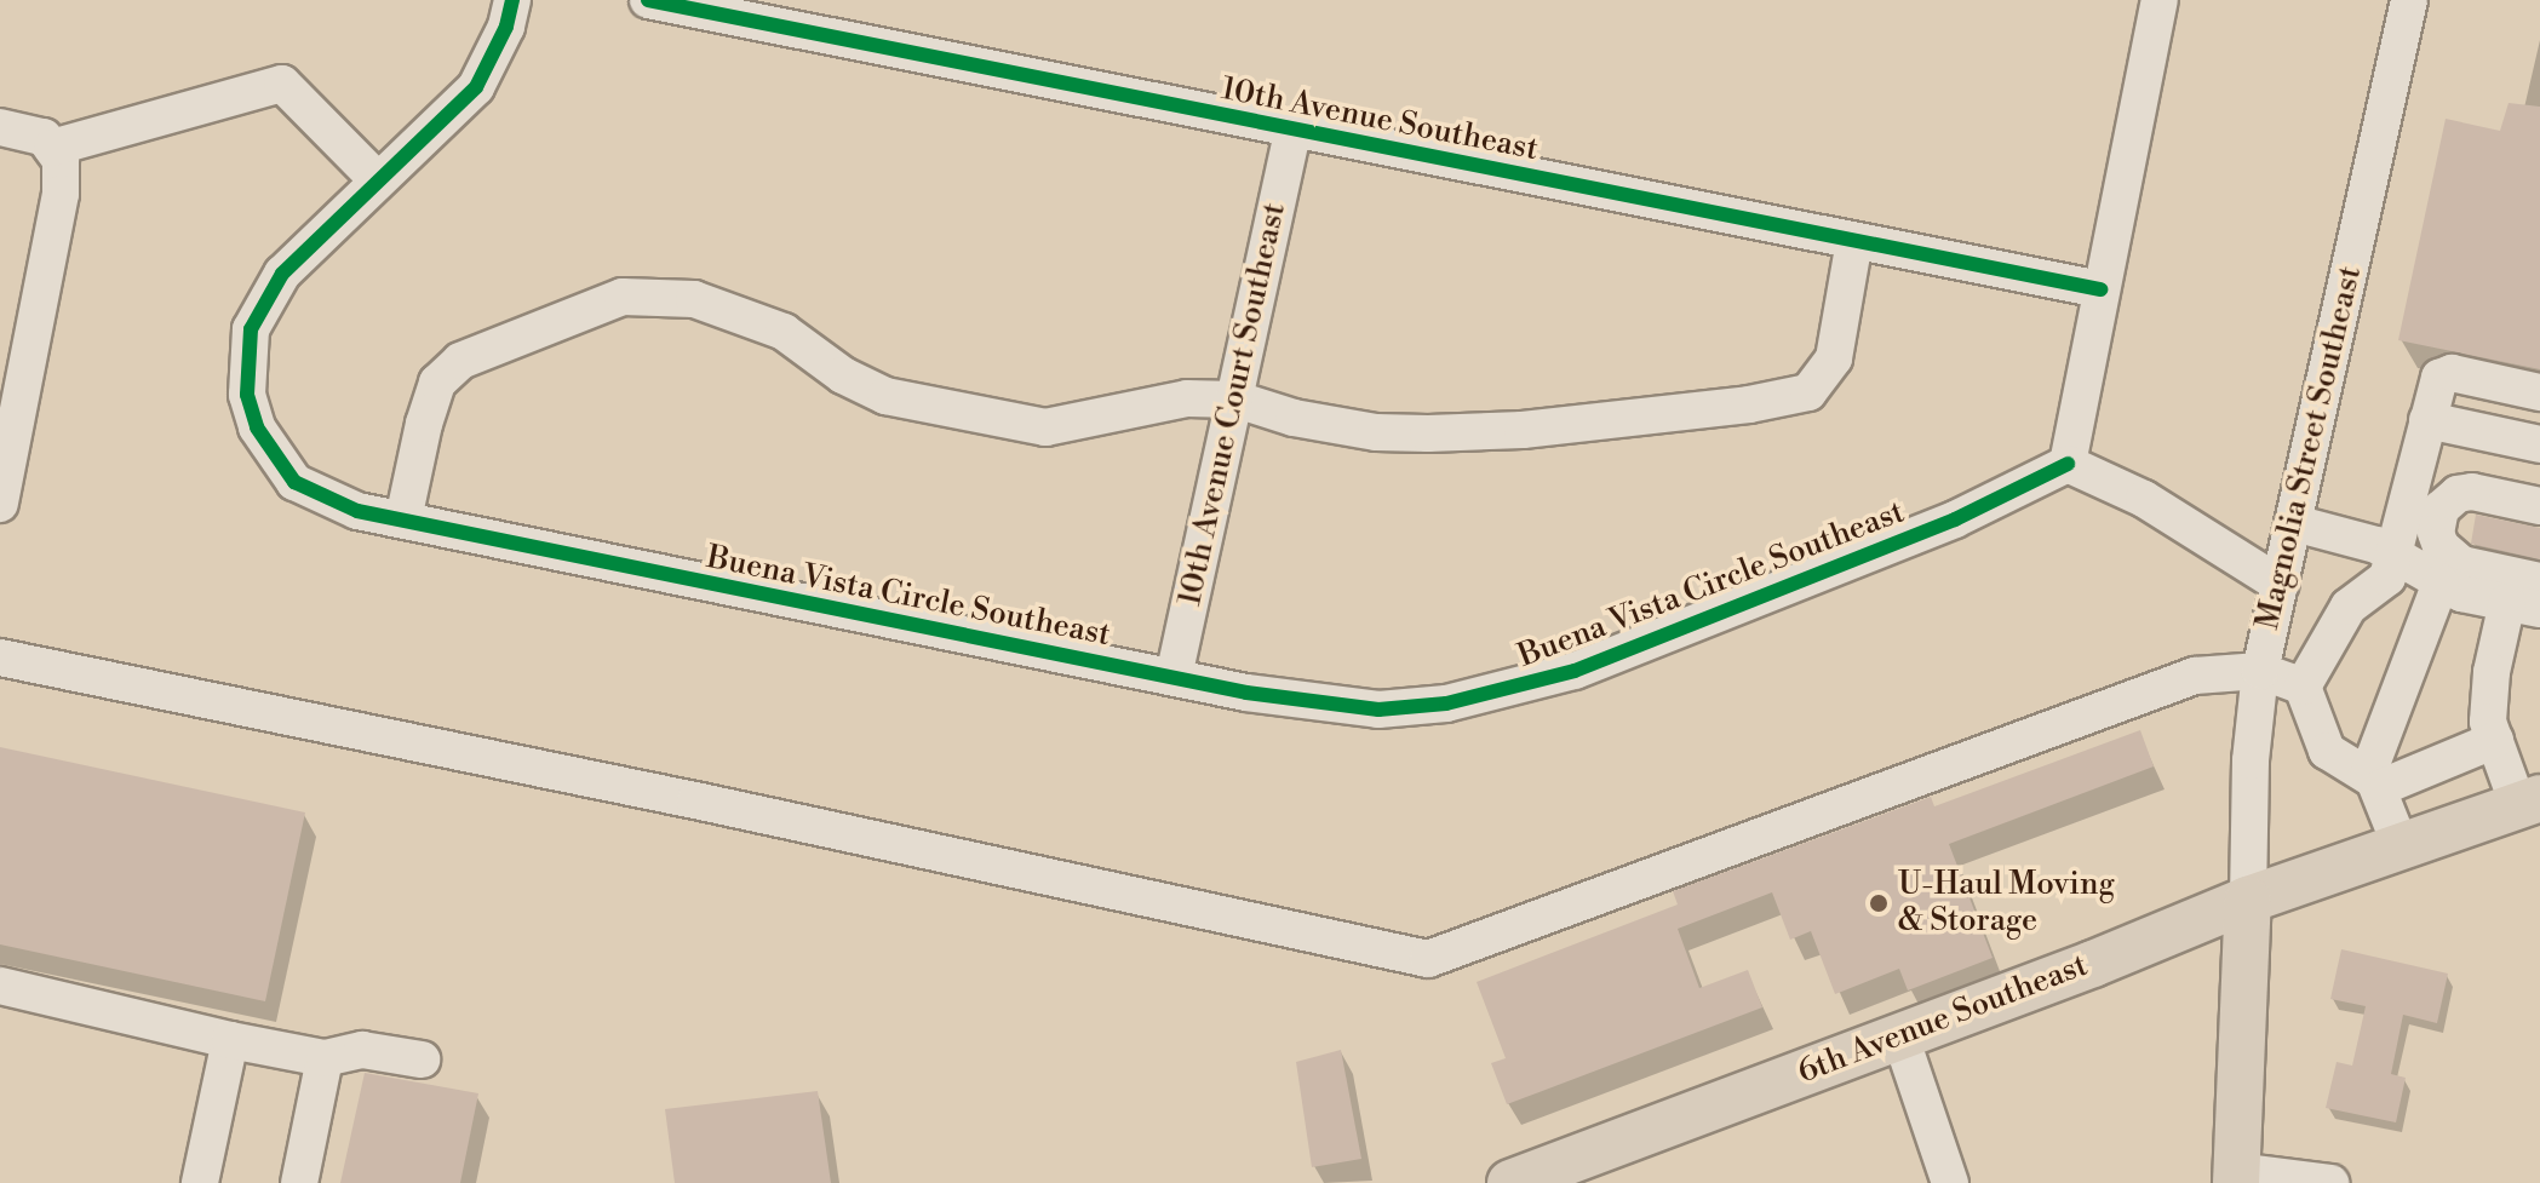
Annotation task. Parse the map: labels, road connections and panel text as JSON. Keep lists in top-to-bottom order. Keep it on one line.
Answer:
{"streets":{"main road":["6th Avenue Southeast"],"street":["10th Avenue Southeast","10th Avenue Court Southeast","Magnolia Street Southeast","Buena Vista Circle Southeast"]},"crossings":[["10th Avenue Southeast","10th Avenue Court Southeast"],["10th Avenue Court Southeast","Buena Vista Circle Southeast"],["Magnolia Street Southeast","6th Avenue Southeast"]],"places":["U-Haul Moving & Storage"]}
